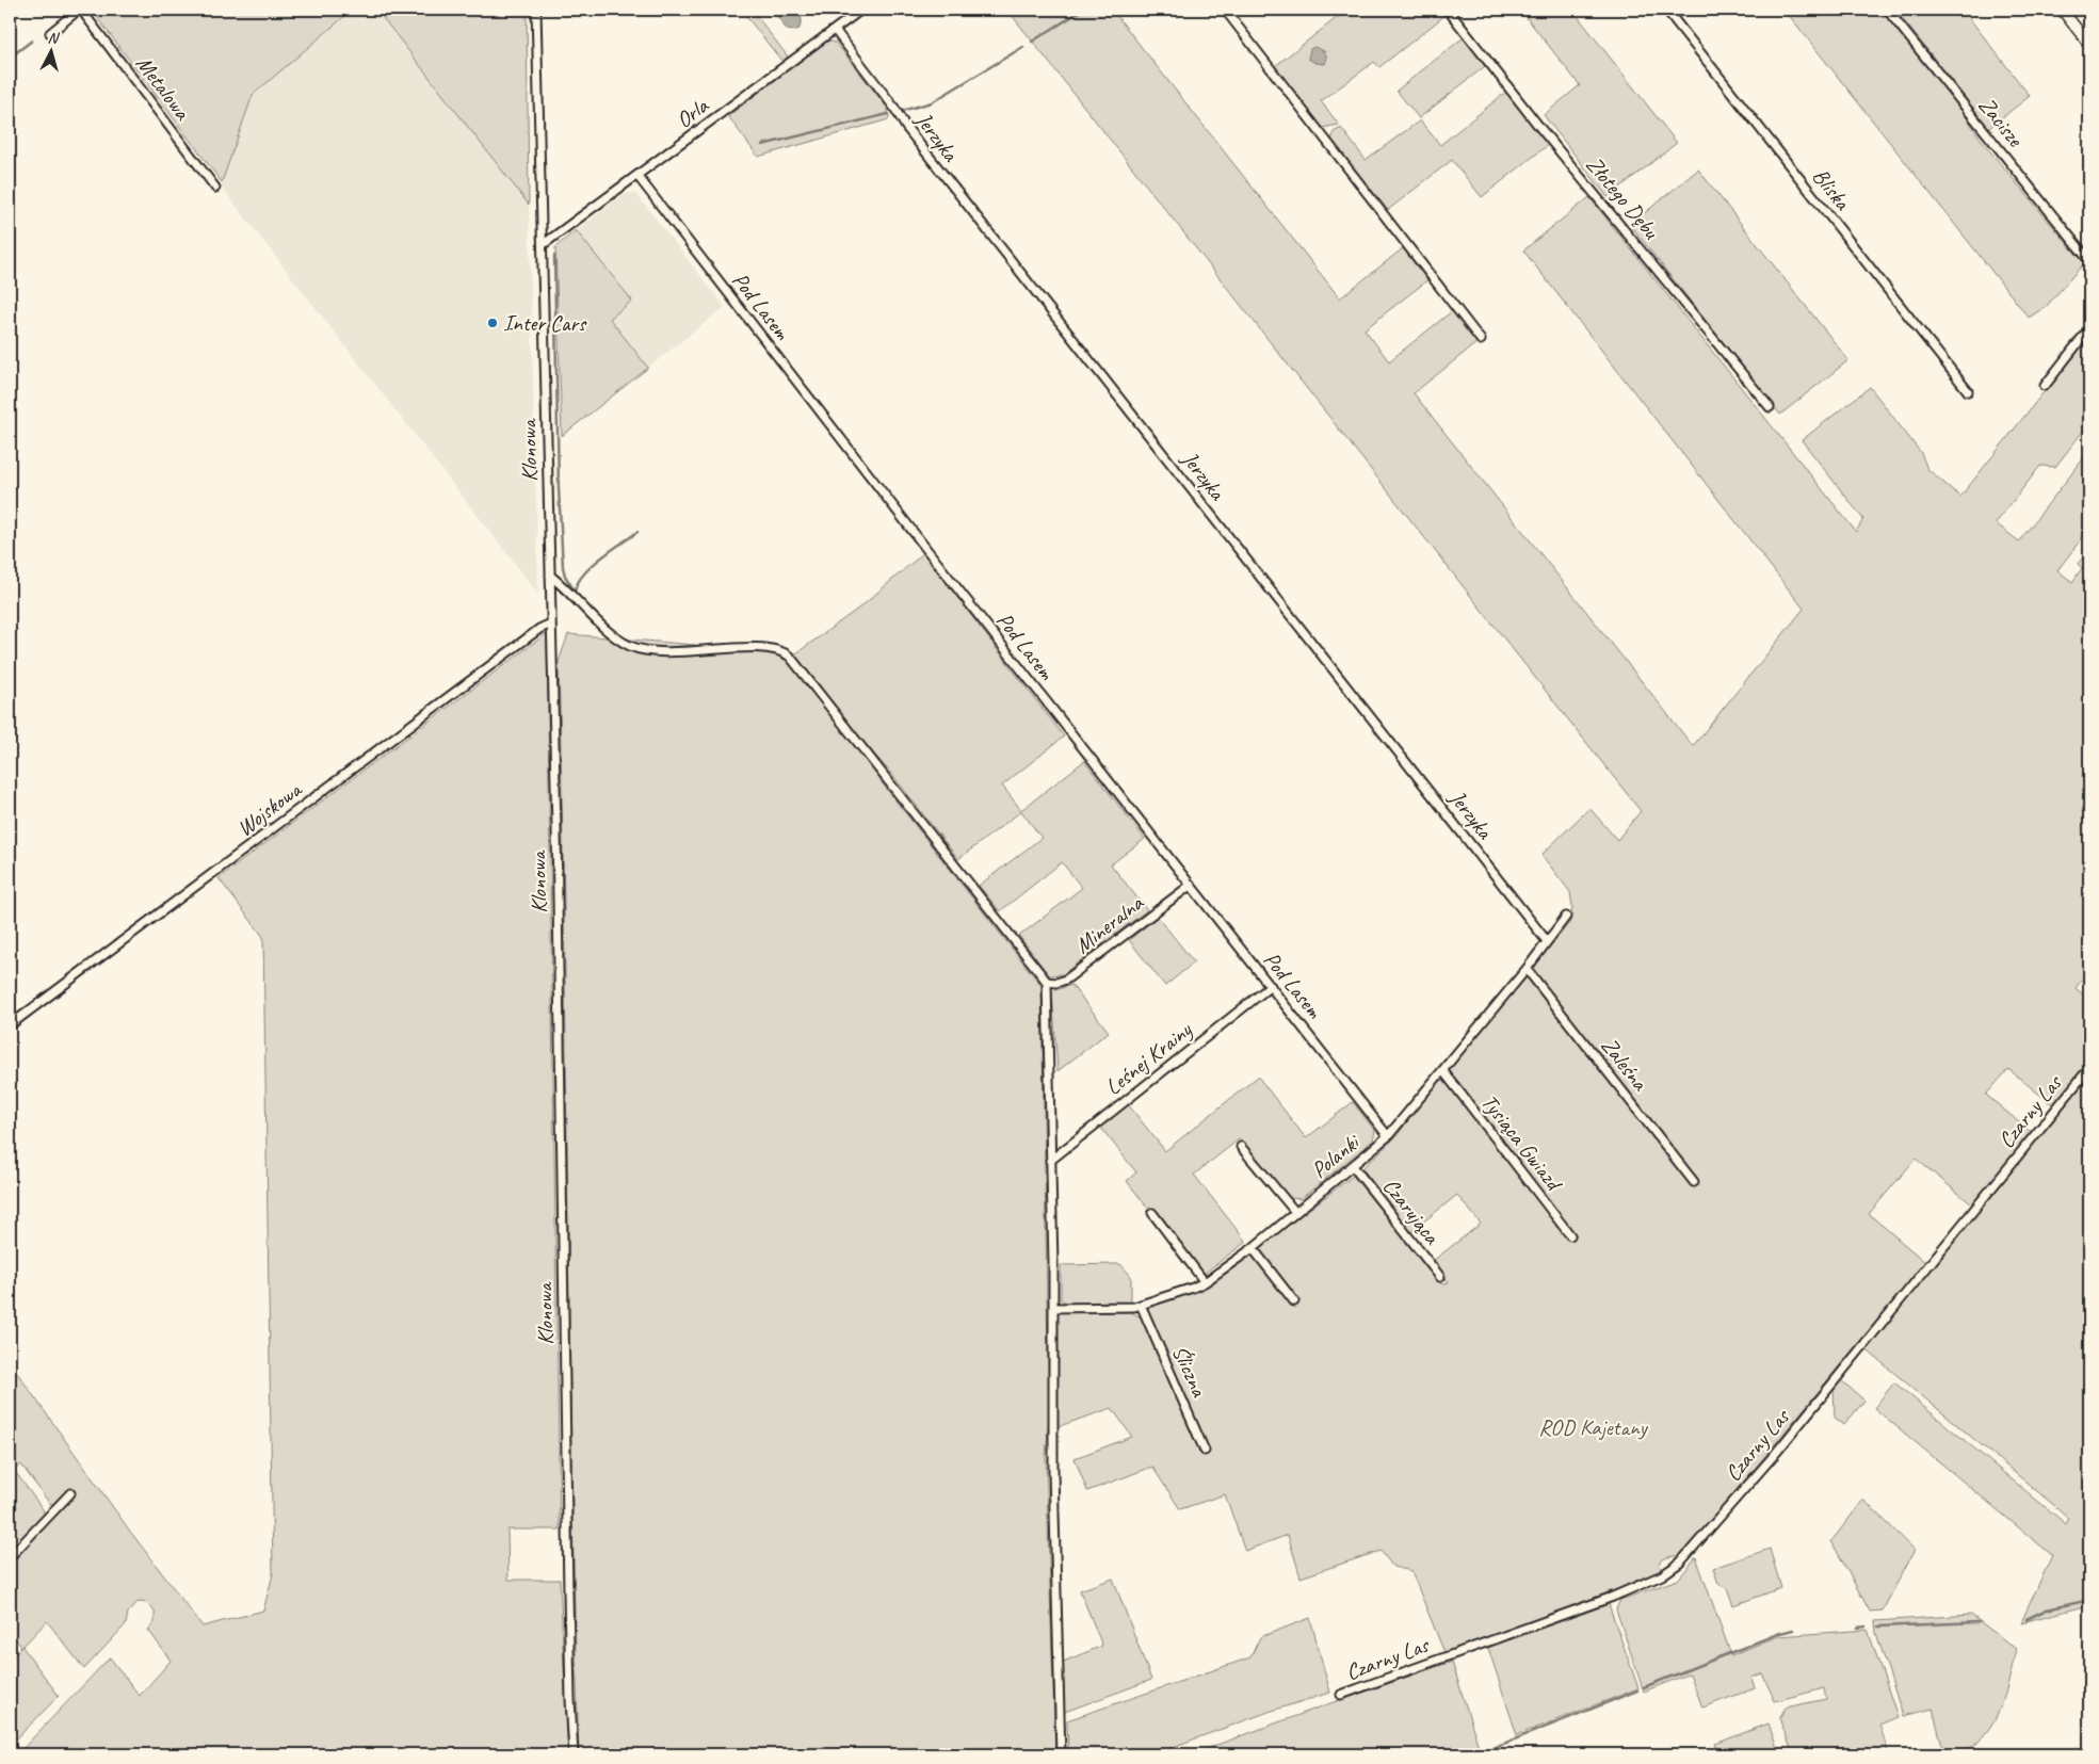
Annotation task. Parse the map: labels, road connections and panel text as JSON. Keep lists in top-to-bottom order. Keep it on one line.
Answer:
{"streets":{"street":["Metalowa","Orla","Zacisze","Jerzyka","Bliska","Złotego Dębu","Pod Lasem","Klonowa","Wojskowa","Mineralna","Leśnej Krainy","Zaleśna","Czarny Las","Tysiąca Gwiazd","Polanki","Czarująca","Śliczna"]},"crossings":[["Orla","Jerzyka"],["Orla","Pod Lasem"],["Orla","Klonowa"],["Jerzyka","Polanki"],["Pod Lasem","Mineralna"],["Pod Lasem","Leśnej Krainy"],["Pod Lasem","Polanki"],["Klonowa","Wojskowa"],["Zaleśna","Polanki"],["Tysiąca Gwiazd","Polanki"],["Polanki","Czarująca"],["Polanki","Śliczna"]],"parks":["ROD Kajetany"],"places":["Inter Cars"],"north":"top"}
